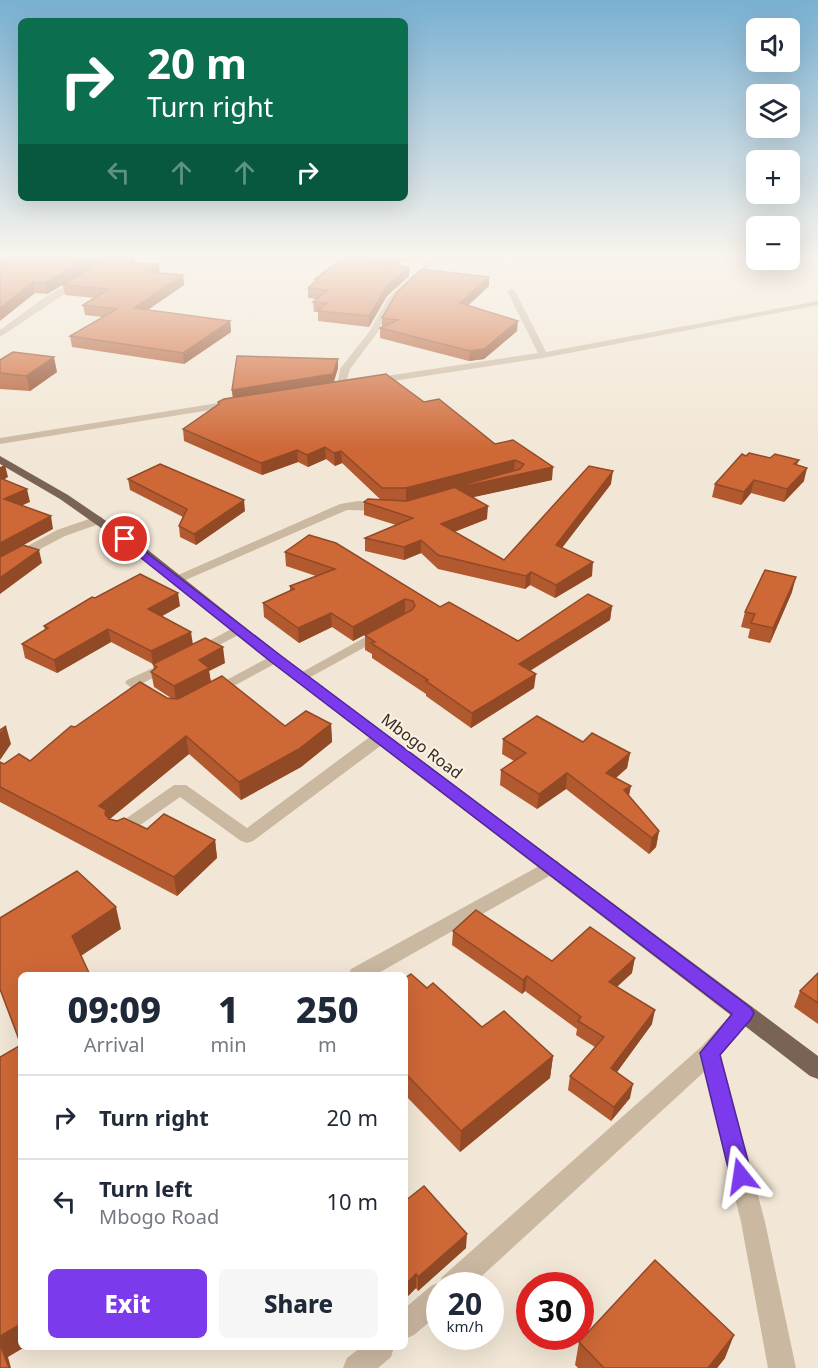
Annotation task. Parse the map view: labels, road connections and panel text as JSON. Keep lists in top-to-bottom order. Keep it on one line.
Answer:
{"streets":{"main road":["Mbogo Road"]},"page":{"map_buttons":["+","−"],"turn":["20 m","Turn right"],"eta":["09:09","Arrival","1","min","250","m"],"list":[{"name":"Turn right","value":"20 m"},{"name":"Turn left","note":"Mbogo Road","value":"10 m"}],"buttons":["Exit","Share"],"speed":"20 km/h","limit":"30"}}
